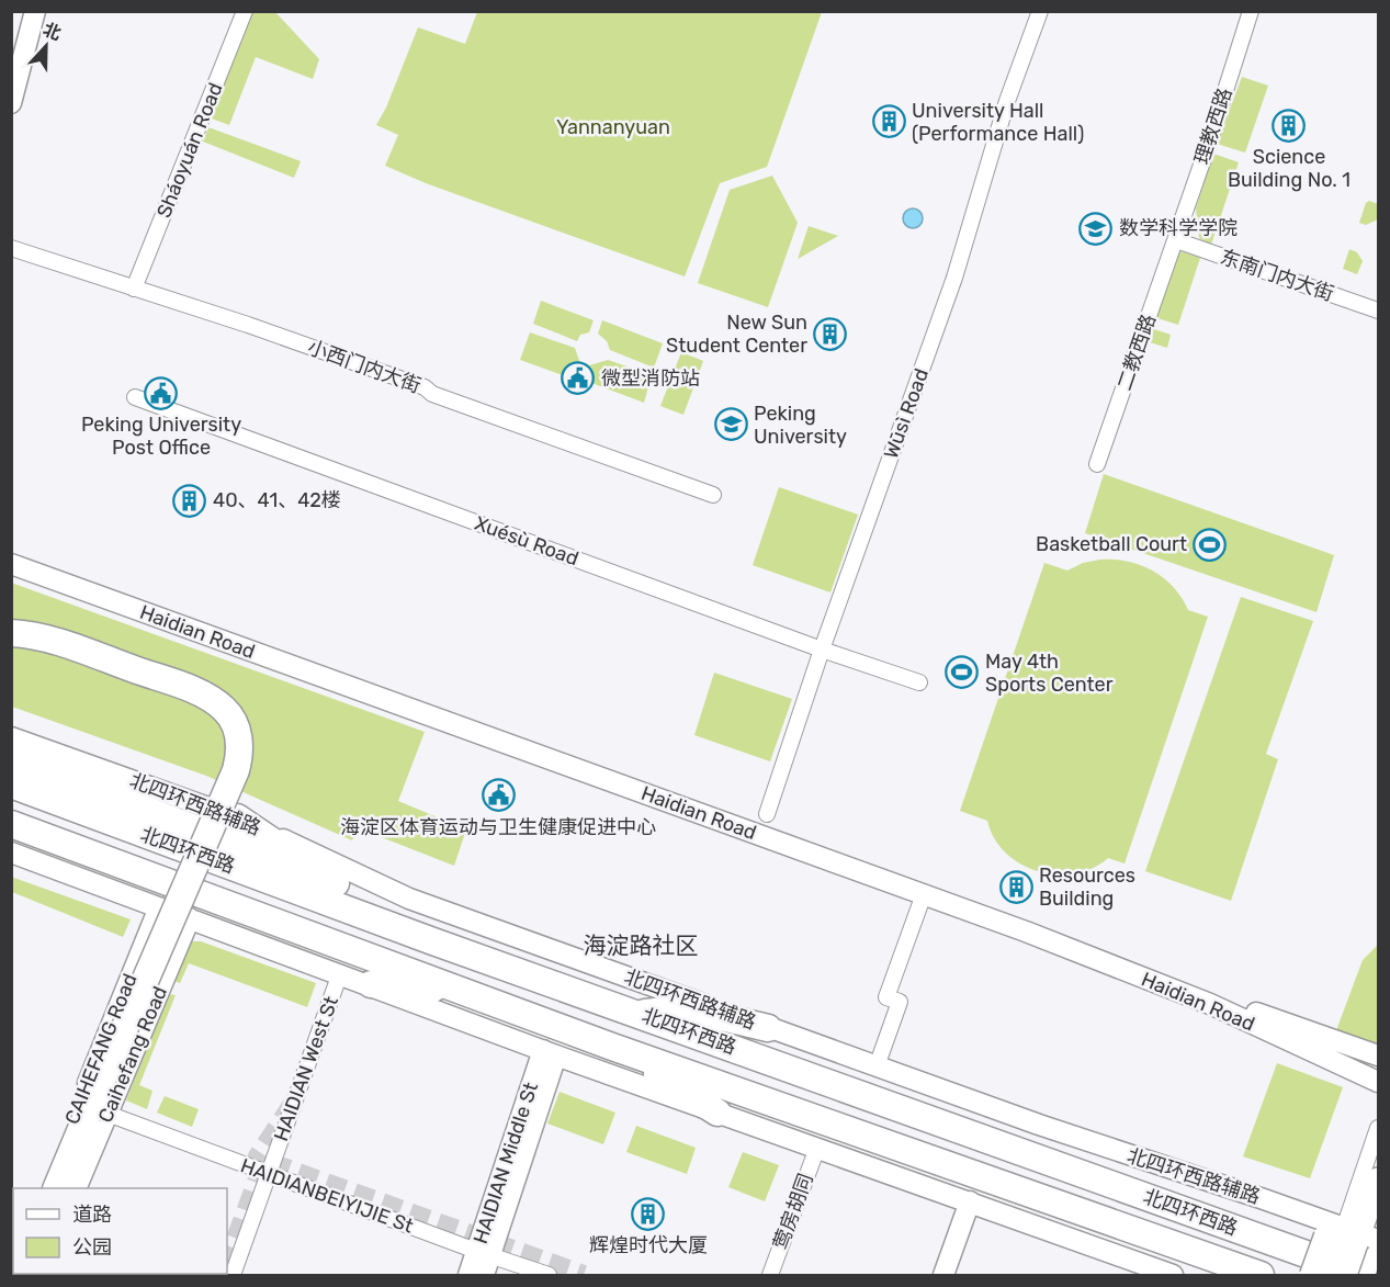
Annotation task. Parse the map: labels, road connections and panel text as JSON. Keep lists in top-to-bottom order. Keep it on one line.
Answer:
{"streets":{"highway":["北四环西路"],"street":["理教西路","Sháoyuán Road","东南门内大街","二教西路","小西门内大街","Wūsì Road","Xuésù Road","Haidian Road","北四环西路辅路","CAIHEFANG Road","Caihefang Road","HAIDIAN West St","HAIDIAN Middle St","HAIDIANBEIYIJIE St","莺房胡同"]},"crossings":[["理教西路","东南门内大街"],["理教西路","二教西路"],["Sháoyuán Road","小西门内大街"],["东南门内大街","二教西路"],["Wūsì Road","Xuésù Road"],["北四环西路辅路","北四环西路"],["Caihefang Road","HAIDIANBEIYIJIE St"],["HAIDIAN West St","HAIDIANBEIYIJIE St"],["HAIDIAN Middle St","HAIDIANBEIYIJIE St"]],"districts":["海淀路社区"],"parks":["Yannanyuan"],"places":{"building":["University Hall (Performance Hall)","Science Building No. 1","New Sun Student Center","40、41、42楼","Resources Building","辉煌时代大厦"],"school or university":["数学科学学院","Peking University"],"public building":["微型消防站","Peking University Post Office","海淀区体育运动与卫生健康促进中心"],"sports":["Basketball Court","May 4th Sports Center"]},"legend":["道路","公园"],"north":"top"}
